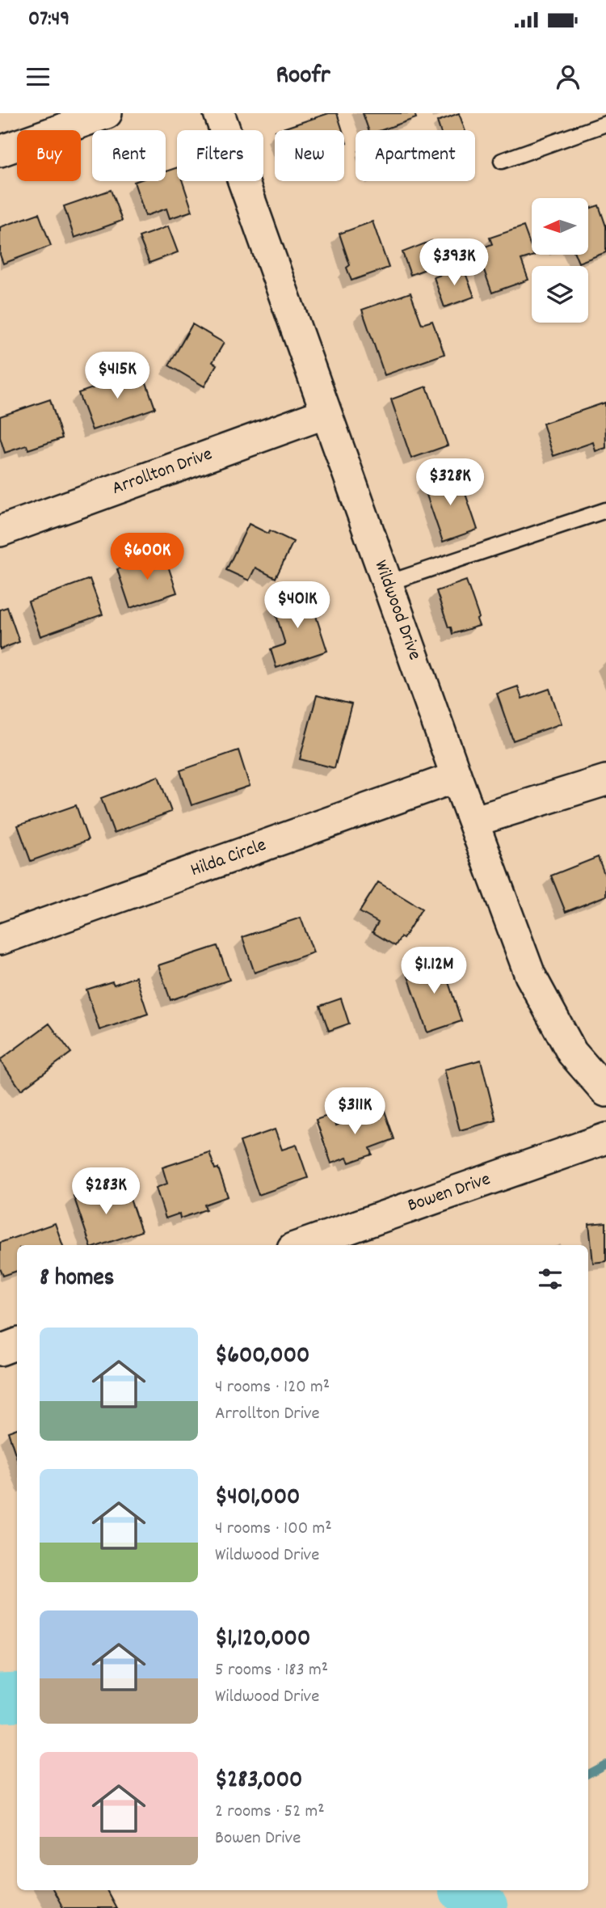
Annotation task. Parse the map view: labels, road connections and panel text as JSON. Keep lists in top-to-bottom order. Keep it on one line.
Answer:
{"streets":{"street":["Arrollton Drive","Wildwood Drive","Hilda Circle","Bowen Drive"]},"crossings":[["Arrollton Drive","Wildwood Drive"],["Wildwood Drive","Hilda Circle"]],"north":"left","page":{"status":"07:49","header":"Roofr","chip":["Buy","Rent","Filters","New","Apartment"],"price":["$393K","$415K","$328K","$600K","$401K","$1.12M","$311K","$283K"],"heading":"8 homes","list":[{"name":"$600,000","note":"4 rooms · 120 m² · Arrollton Drive"},{"name":"$401,000","note":"4 rooms · 100 m² · Wildwood Drive"},{"name":"$1,120,000","note":"5 rooms · 183 m² · Wildwood Drive"},{"name":"$283,000","note":"2 rooms · 52 m² · Bowen Drive"}]}}
